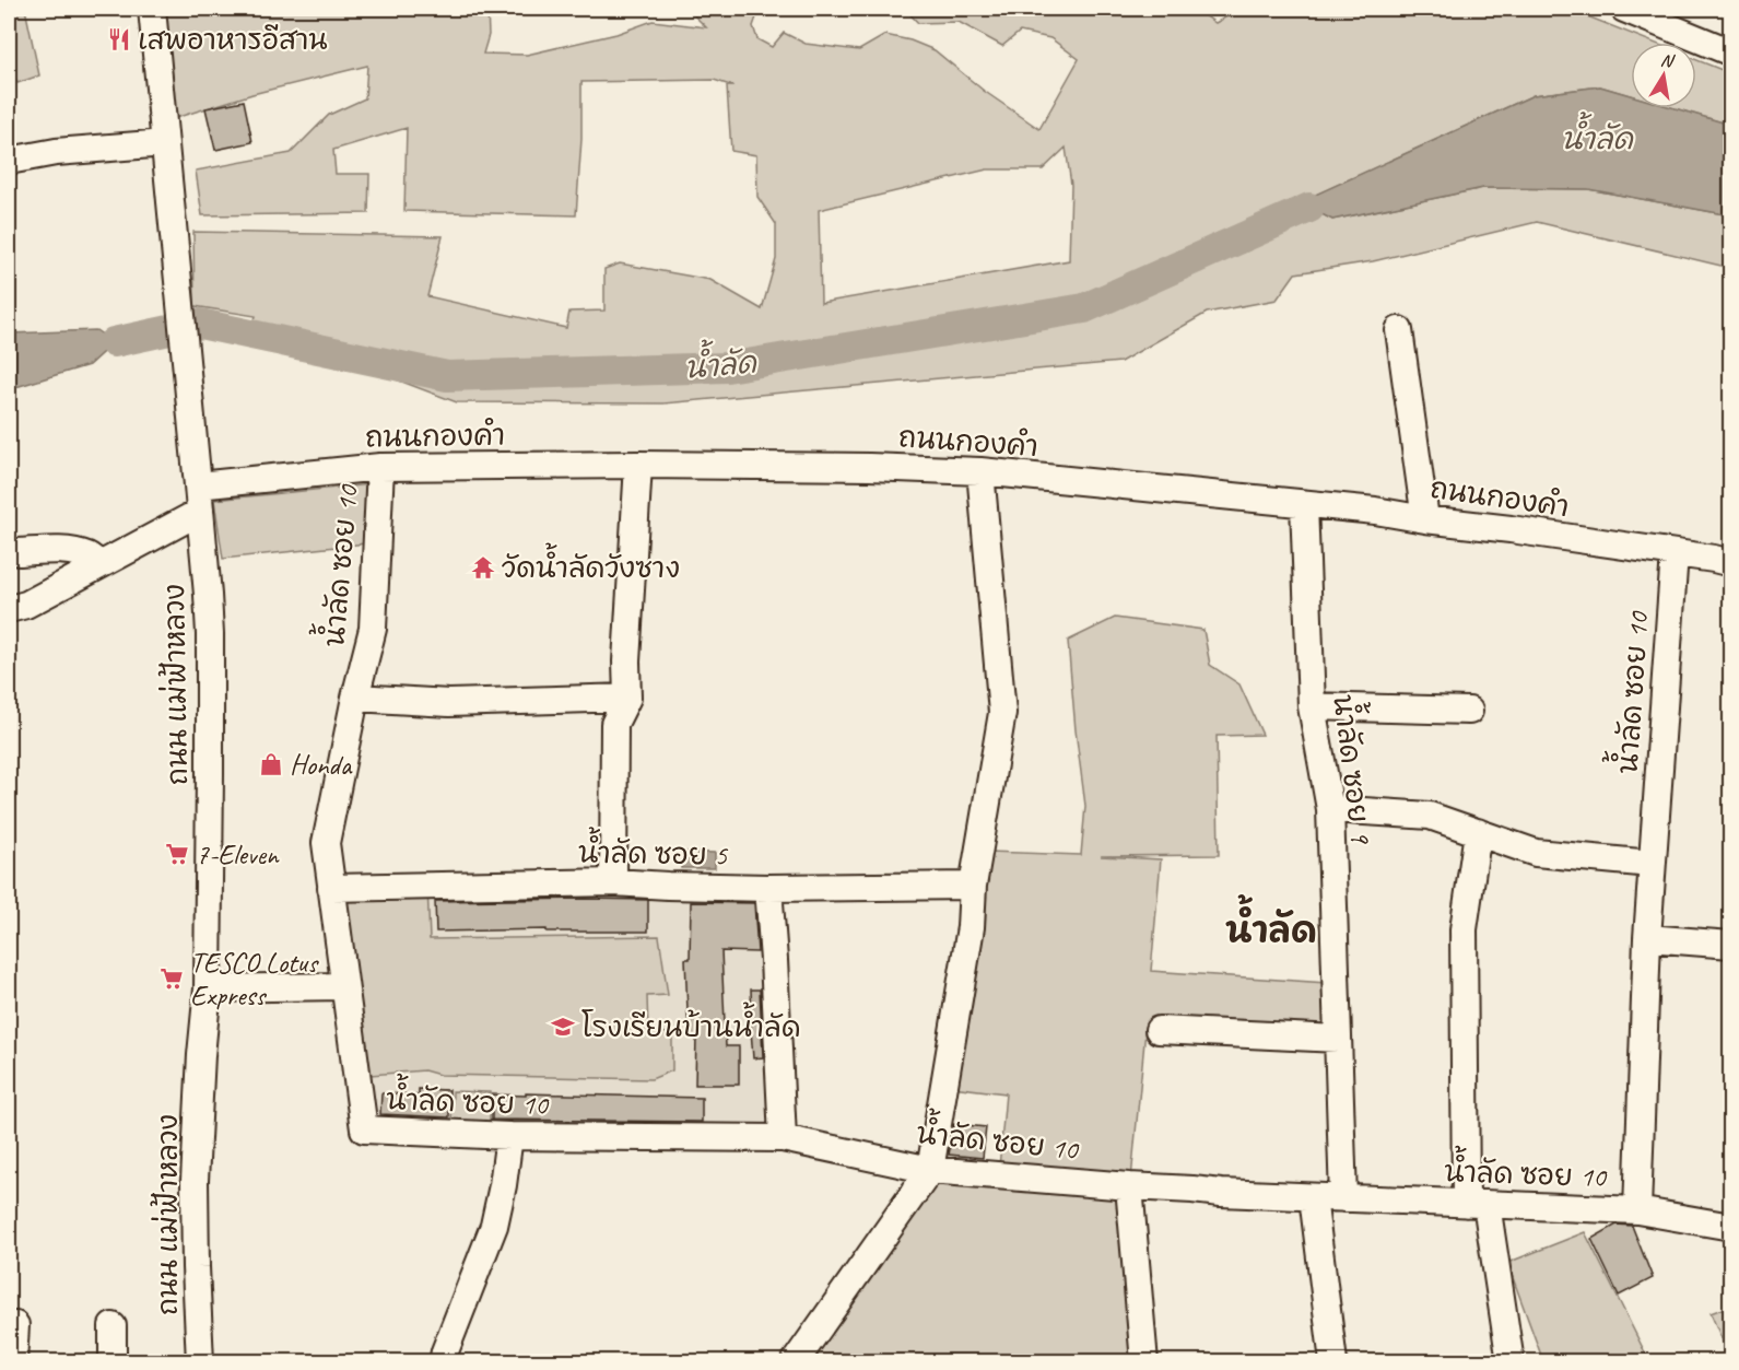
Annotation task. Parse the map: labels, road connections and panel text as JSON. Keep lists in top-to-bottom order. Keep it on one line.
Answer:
{"streets":{"street":["ถนนกองคำ","น้ำลัด ซอย 10","ถนน แม่ฟ้าหลวง","น้ำลัด ซอย 9","น้ำลัด ซอย 5"]},"crossings":[["ถนนกองคำ","น้ำลัด ซอย 10"],["ถนนกองคำ","ถนน แม่ฟ้าหลวง"],["ถนนกองคำ","น้ำลัด ซอย 9"],["น้ำลัด ซอย 10","น้ำลัด ซอย 9"],["น้ำลัด ซอย 10","น้ำลัด ซอย 5"]],"districts":["น้ำลัด"],"water":["น้ำลัด"],"places":{"restaurant":["เสพอาหารอีสาน"],"temple":["วัดน้ำลัดวังซาง"],"shop":["Honda"],"supermarket":["7-Eleven","TESCO Lotus Express"],"school or university":["โรงเรียนบ้านน้ำลัด"]},"north":"top"}
